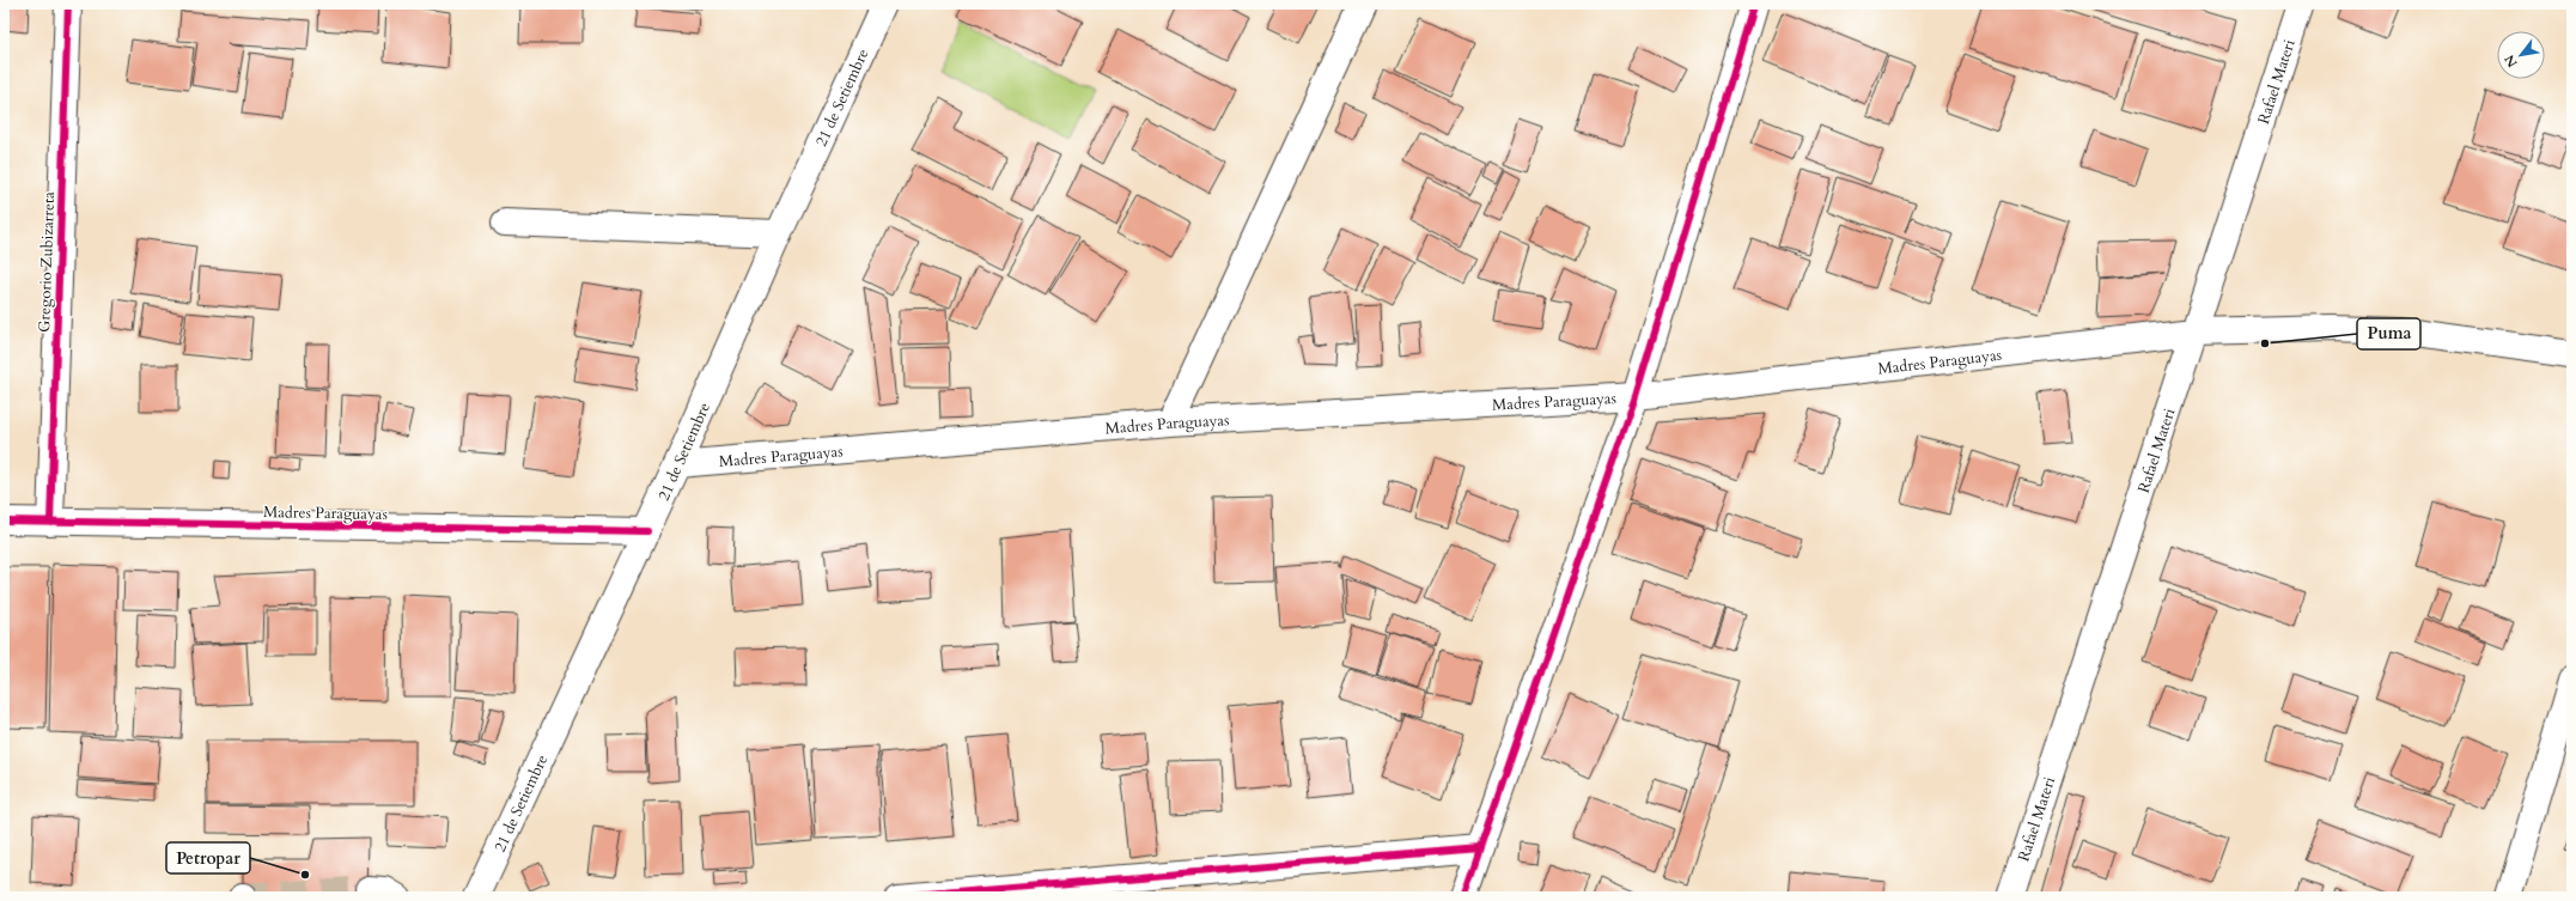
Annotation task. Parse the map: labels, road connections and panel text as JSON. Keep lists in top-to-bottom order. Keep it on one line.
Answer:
{"streets":{"street":["Rafael Materi","21 de Setiembre","Gregorio Zubizarreta","Madres Paraguayas"]},"crossings":[["Rafael Materi","Madres Paraguayas"],["21 de Setiembre","Madres Paraguayas"],["Gregorio Zubizarreta","Madres Paraguayas"]],"places":["Puma","Petropar"],"north":"bottom left"}
